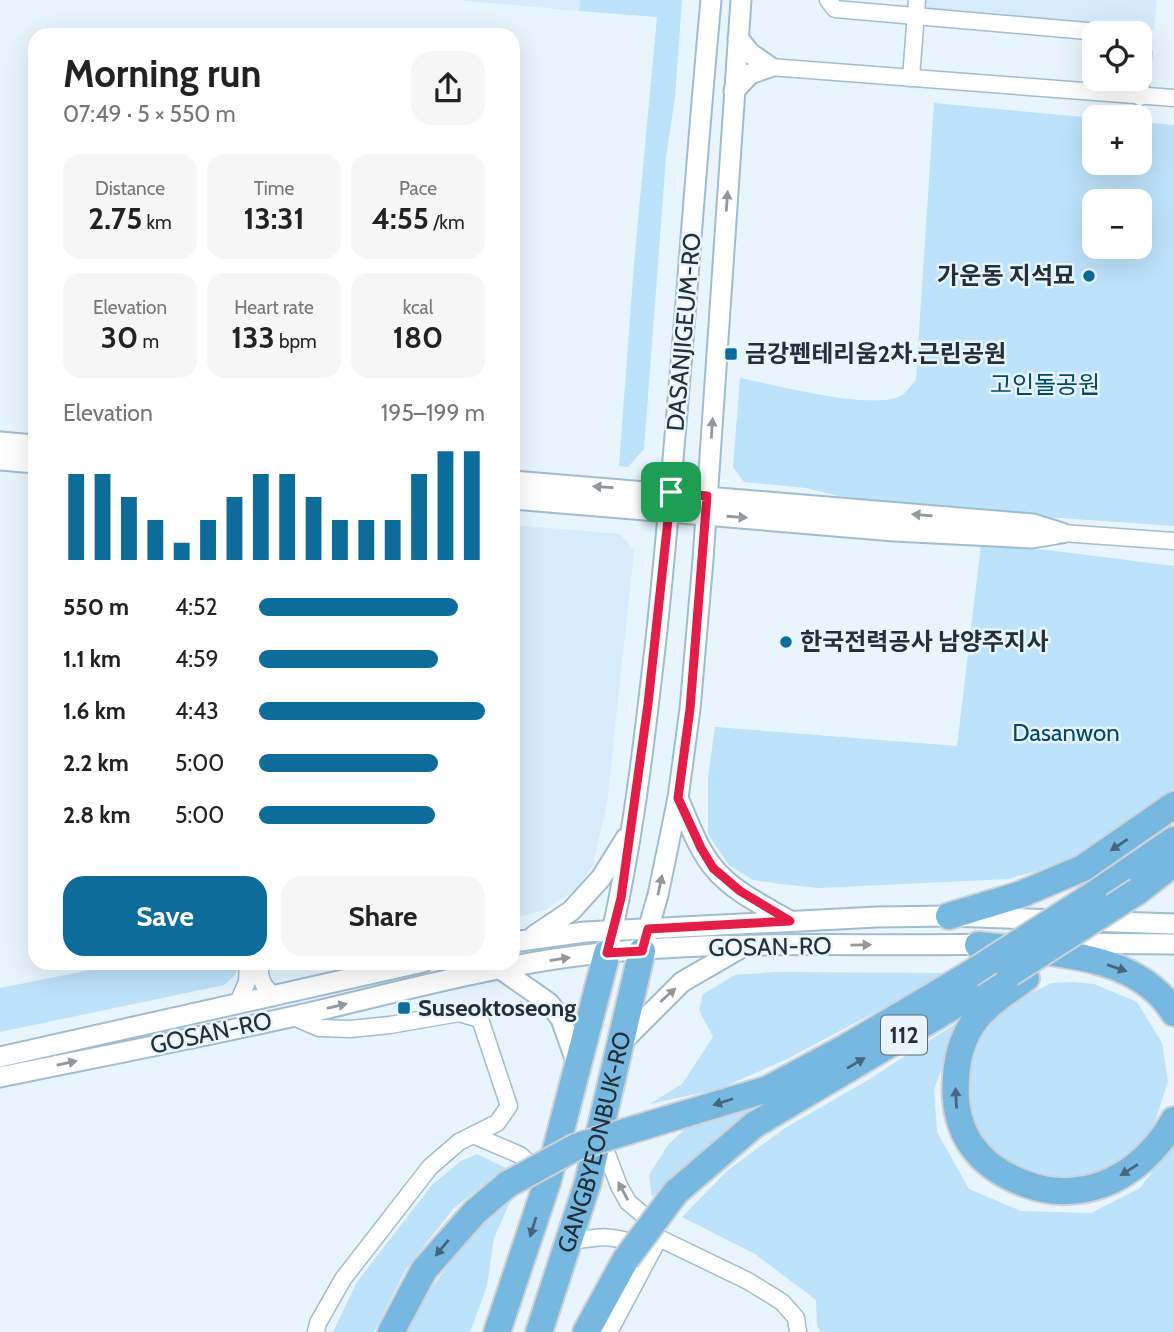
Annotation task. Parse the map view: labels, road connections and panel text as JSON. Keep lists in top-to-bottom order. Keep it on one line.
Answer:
{"streets":{"highway":["112","GANGBYEONBUK-RO"],"street":["DASANJIGEUM-RO","GOSAN-RO"]},"crossings":[["DASANJIGEUM-RO","GOSAN-RO"],["DASANJIGEUM-RO","GANGBYEONBUK-RO"],["GOSAN-RO","GANGBYEONBUK-RO"]],"parks":["고인돌공원","Dasanwon"],"places":{"other":["가운동 지석묘","한국전력공사 남양주지사"],"transit":["금강펜테리움2차.근린공원","Suseoktoseong"]},"page":{"map_buttons":["+","−"],"heading":["Morning run","07:49 · 5 × 550 m"],"stats":[["Distance","2.75 km"],["Time","13:31"],["Pace","4:55 /km"],["Elevation","30 m"],["Heart rate","133 bpm"],["kcal","180"]],"chart":["Elevation","195–199 m"],"list":[{"name":"550 m","note":"4:52"},{"name":"1.1 km","note":"4:59"},{"name":"1.6 km","note":"4:43"},{"name":"2.2 km","note":"5:00"},{"name":"2.8 km","note":"5:00"}],"buttons":["Save","Share"]}}
